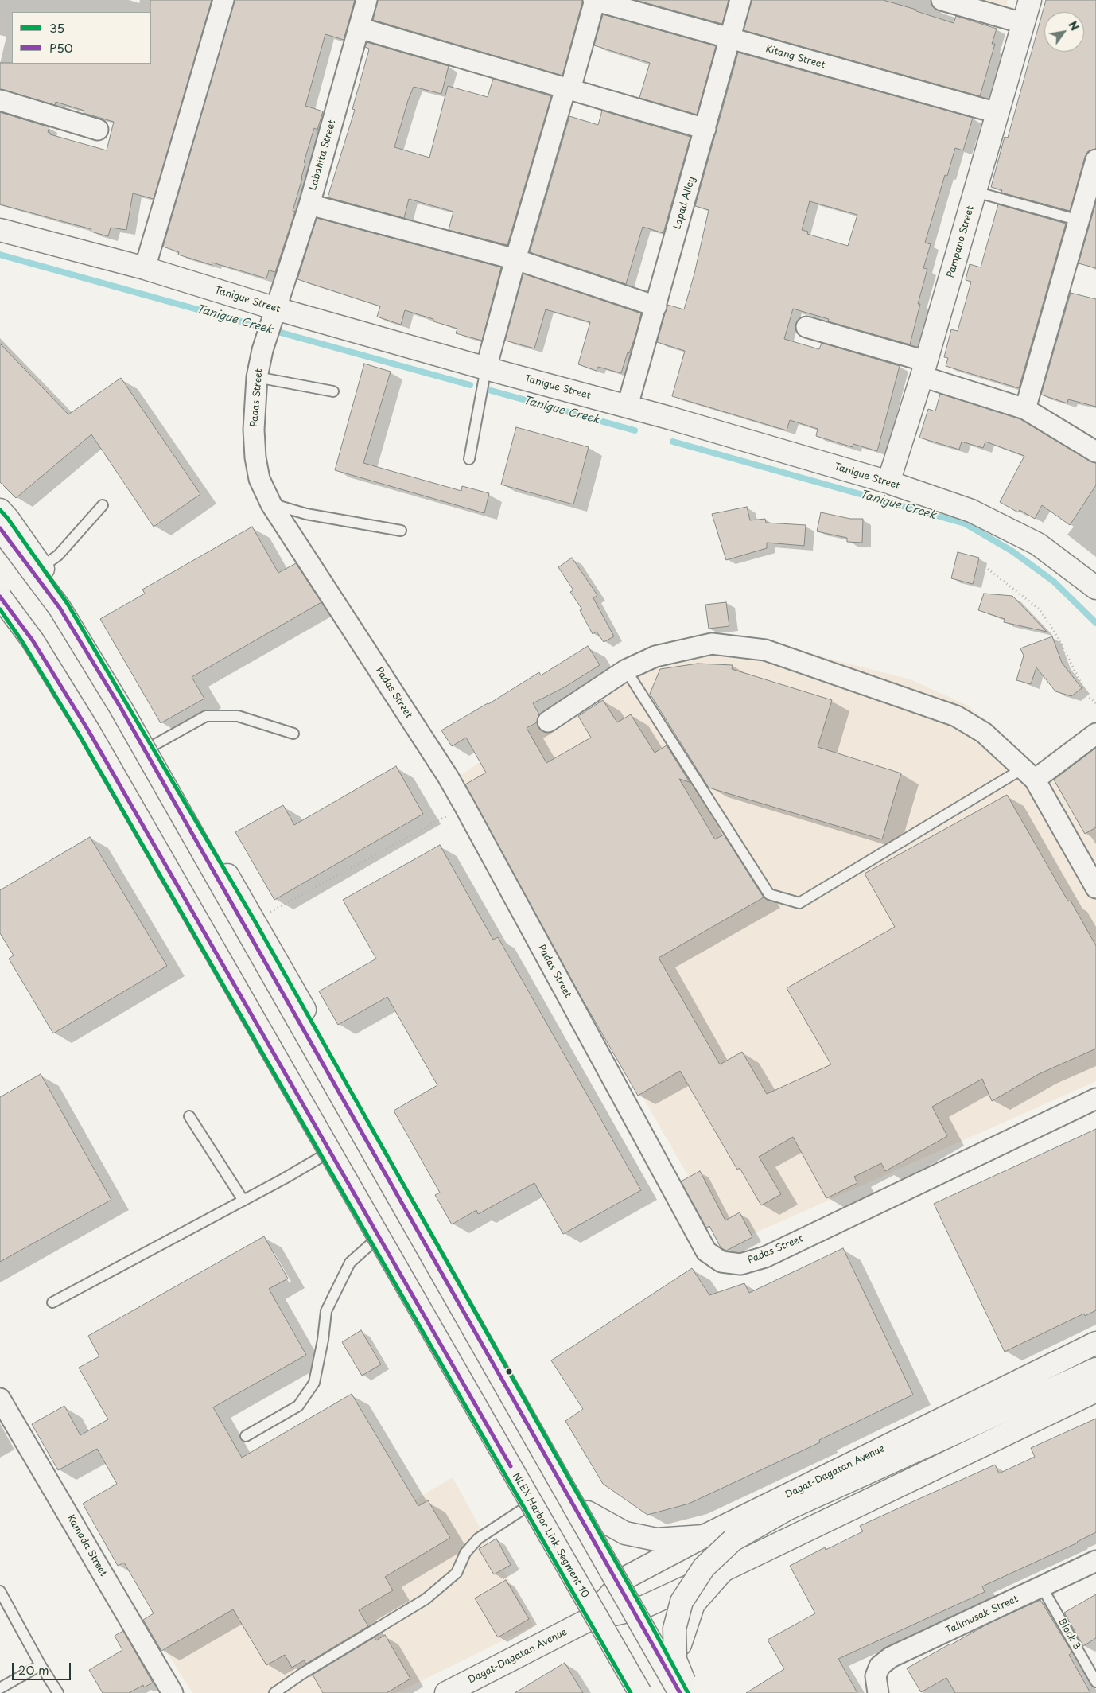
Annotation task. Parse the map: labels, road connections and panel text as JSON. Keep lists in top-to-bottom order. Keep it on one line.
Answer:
{"streets":{"main road":["Pampano Street","Tanigue Street","Dagat-Dagatan Avenue","NLEX Harbor Link Segment 10"],"street":["Kitang Street","Labahita Street","Lapad Alley","Padas Street","Kamada Street","Talimusak Street"],"lane":["Block 3"]},"crossings":[["Kitang Street","Lapad Alley"],["Kitang Street","Pampano Street"],["Labahita Street","Tanigue Street"],["Labahita Street","Padas Street"],["Lapad Alley","Tanigue Street"],["Pampano Street","Tanigue Street"],["Tanigue Street","Padas Street"],["Talimusak Street","Block 3"]],"water":["Tanigue Creek"],"lines":["transit line 35","transit line P50"],"legend":["35","P50"],"scale_bar":"20 m","north":"top right"}
